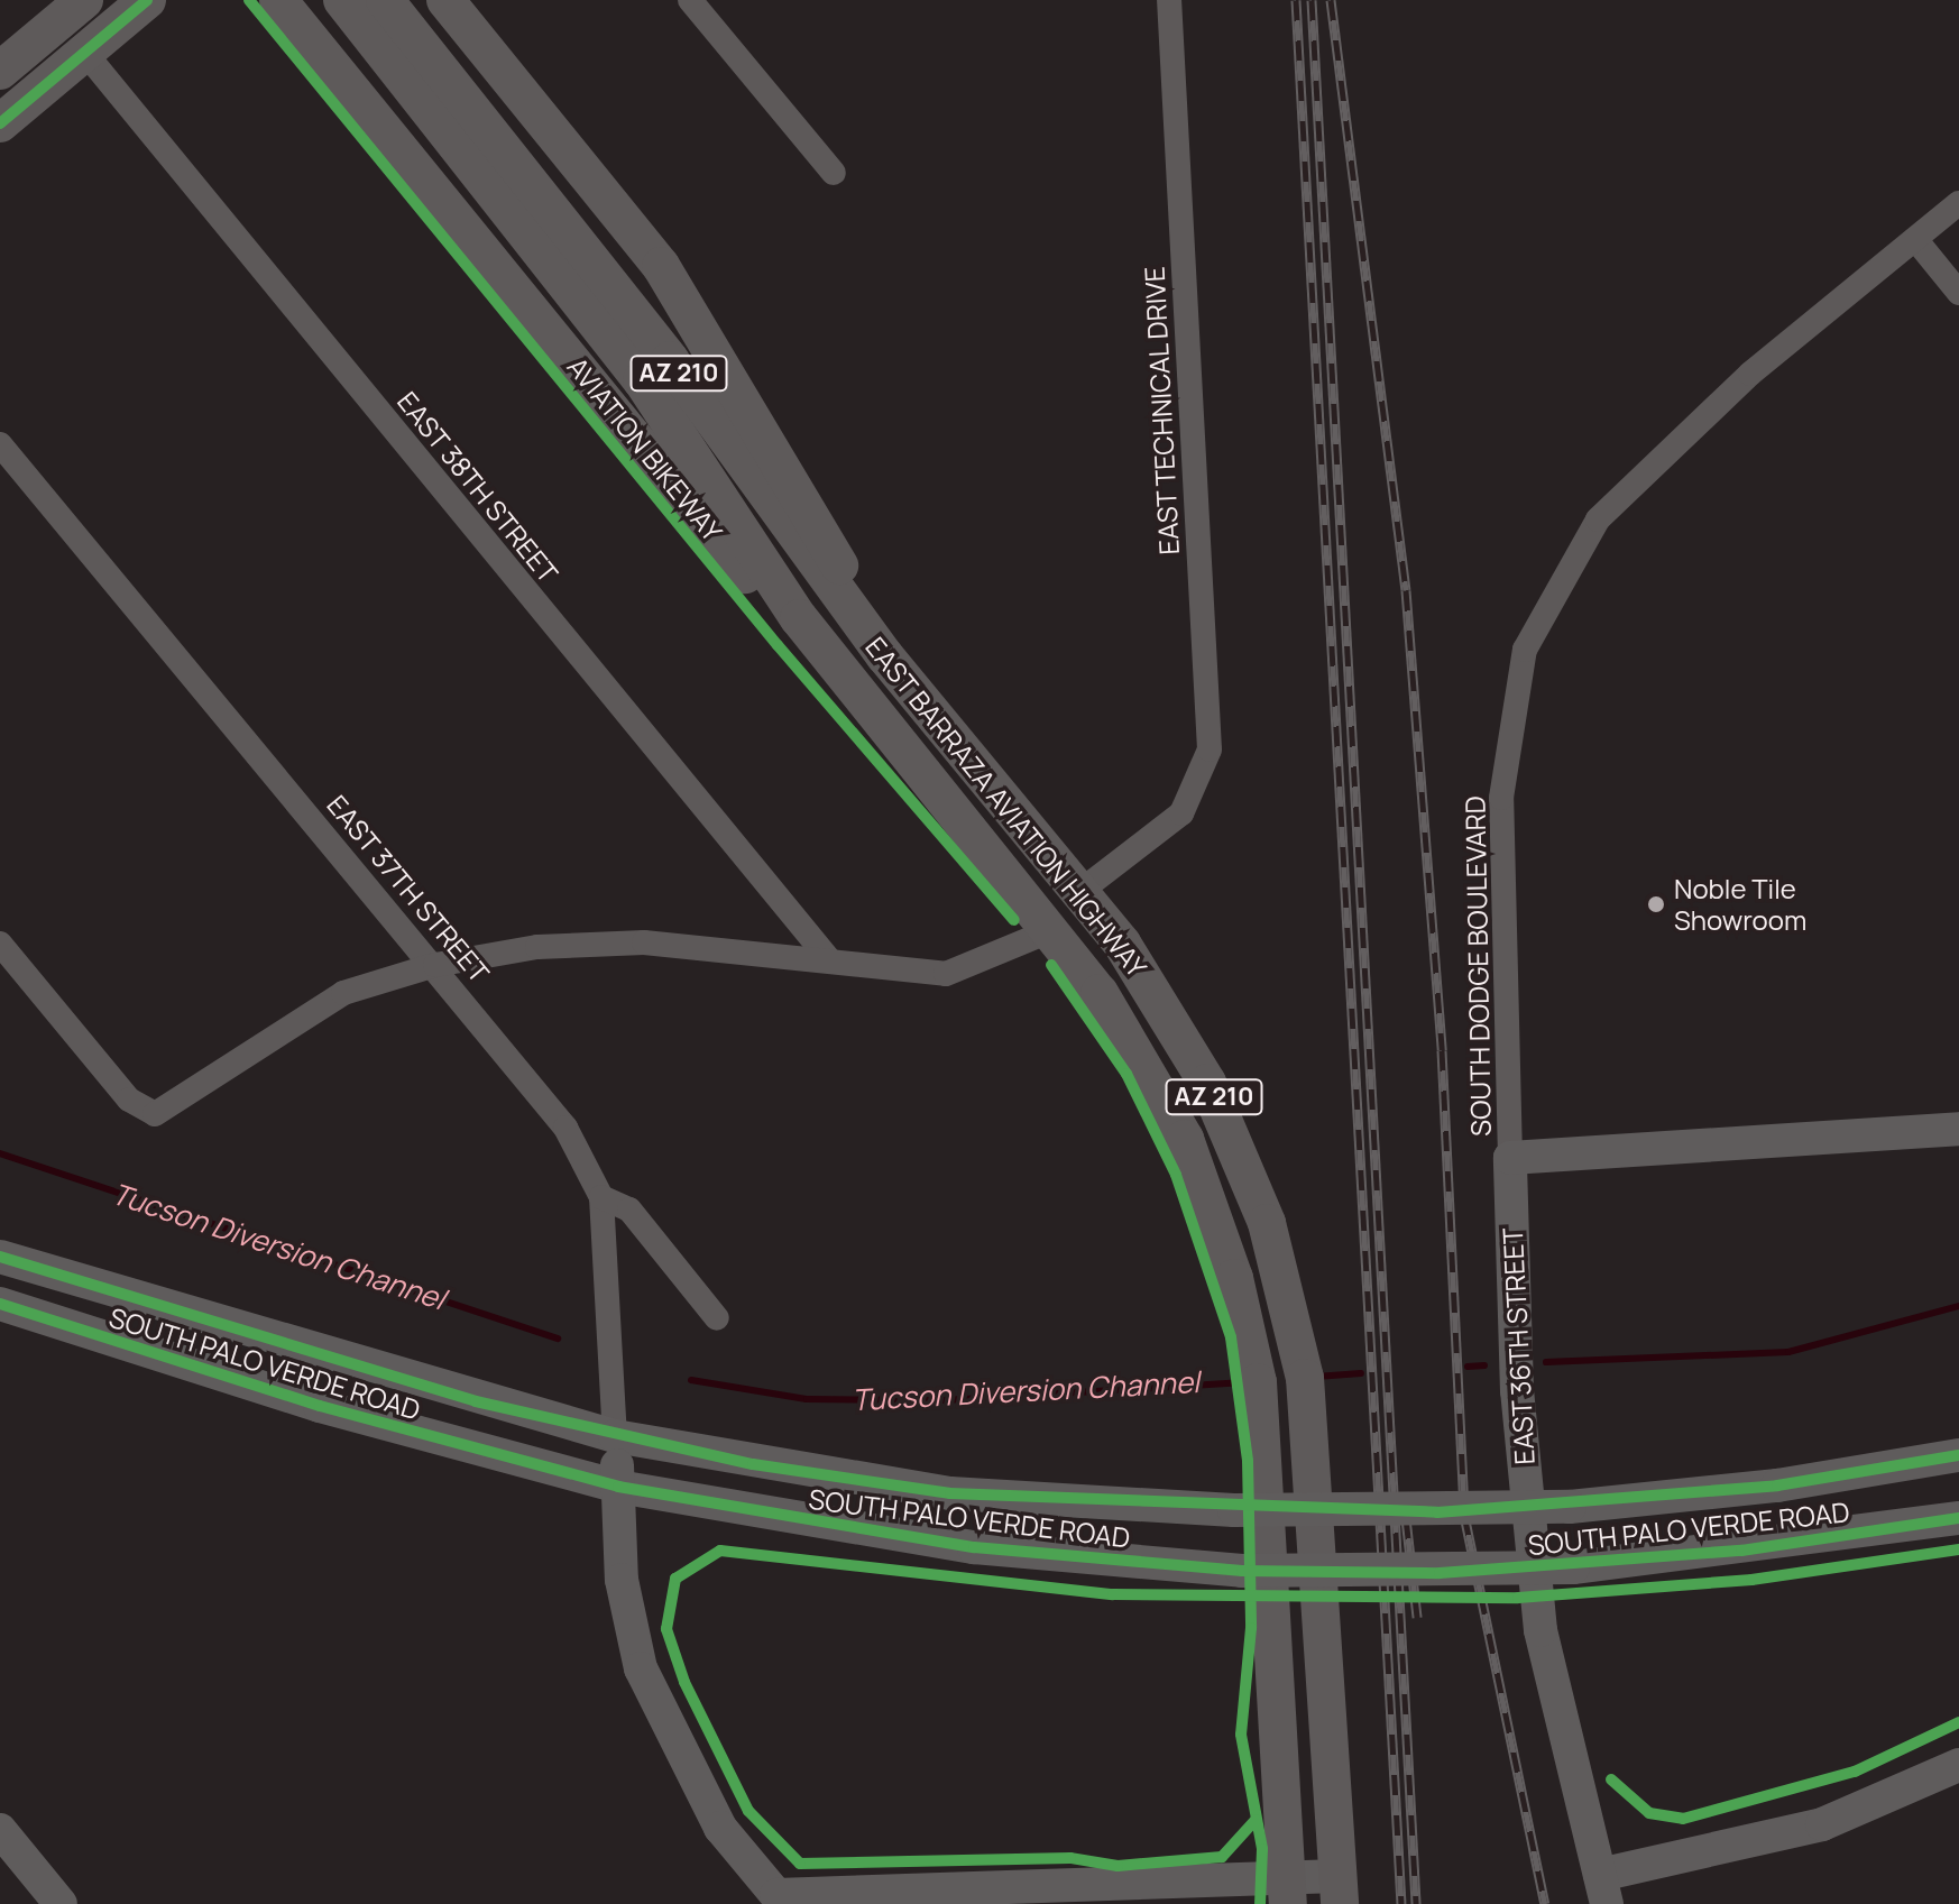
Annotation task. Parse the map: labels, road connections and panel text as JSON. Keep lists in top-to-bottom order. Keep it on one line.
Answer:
{"streets":{"main road":["AZ 210","EAST BARRAZA AVIATION HIGHWAY","EAST 36TH STREET","SOUTH PALO VERDE ROAD"],"street":["EAST TECHNICAL DRIVE","EAST 38TH STREET","EAST 37TH STREET","SOUTH DODGE BOULEVARD"],"cycle path":["AVIATION BIKEWAY"]},"crossings":[["EAST TECHNICAL DRIVE","EAST BARRAZA AVIATION HIGHWAY"],["EAST 37TH STREET","SOUTH PALO VERDE ROAD"],["SOUTH DODGE BOULEVARD","EAST 36TH STREET"]],"water":["Tucson Diversion Channel"],"places":["Noble Tile Showroom"]}
